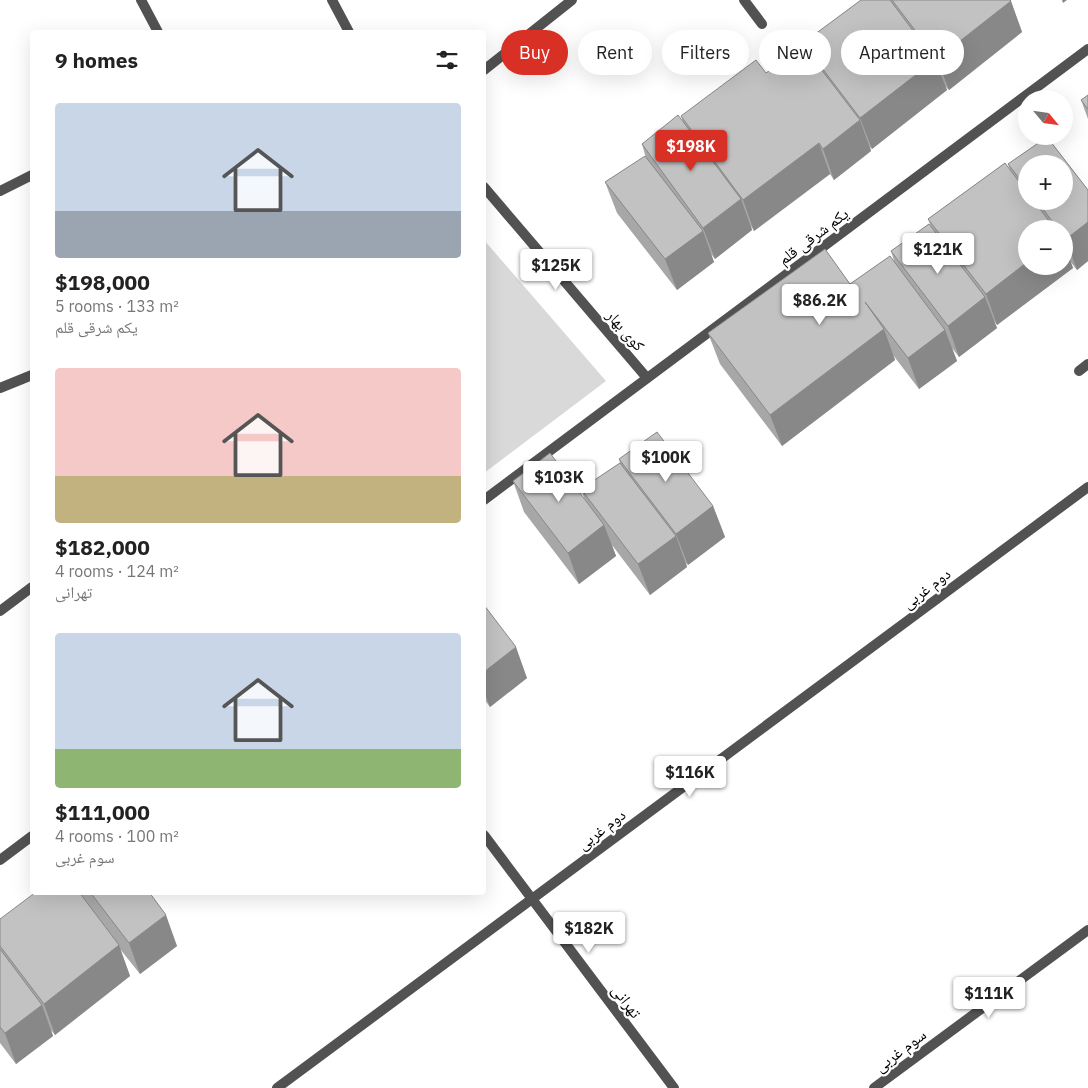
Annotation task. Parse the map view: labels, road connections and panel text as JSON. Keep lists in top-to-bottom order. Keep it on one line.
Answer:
{"streets":{"street":["یکم شرقی قلم","کوی بهار","دوم غربی","تهرانی","سوم غربی"]},"crossings":[["یکم شرقی قلم","کوی بهار"],["دوم غربی","تهرانی"]],"north":"bottom right","page":{"chip":["Buy","Rent","Filters","New","Apartment"],"heading":"9 homes","map_buttons":["+","−"],"list":[{"name":"$198,000","note":"5 rooms · 133 m² · یکم شرقی قلم"},{"name":"$182,000","note":"4 rooms · 124 m² · تهرانی"},{"name":"$111,000","note":"4 rooms · 100 m² · سوم غربی"}],"price":["$198K","$121K","$125K","$86.2K","$100K","$103K","$116K","$182K","$111K"]}}
